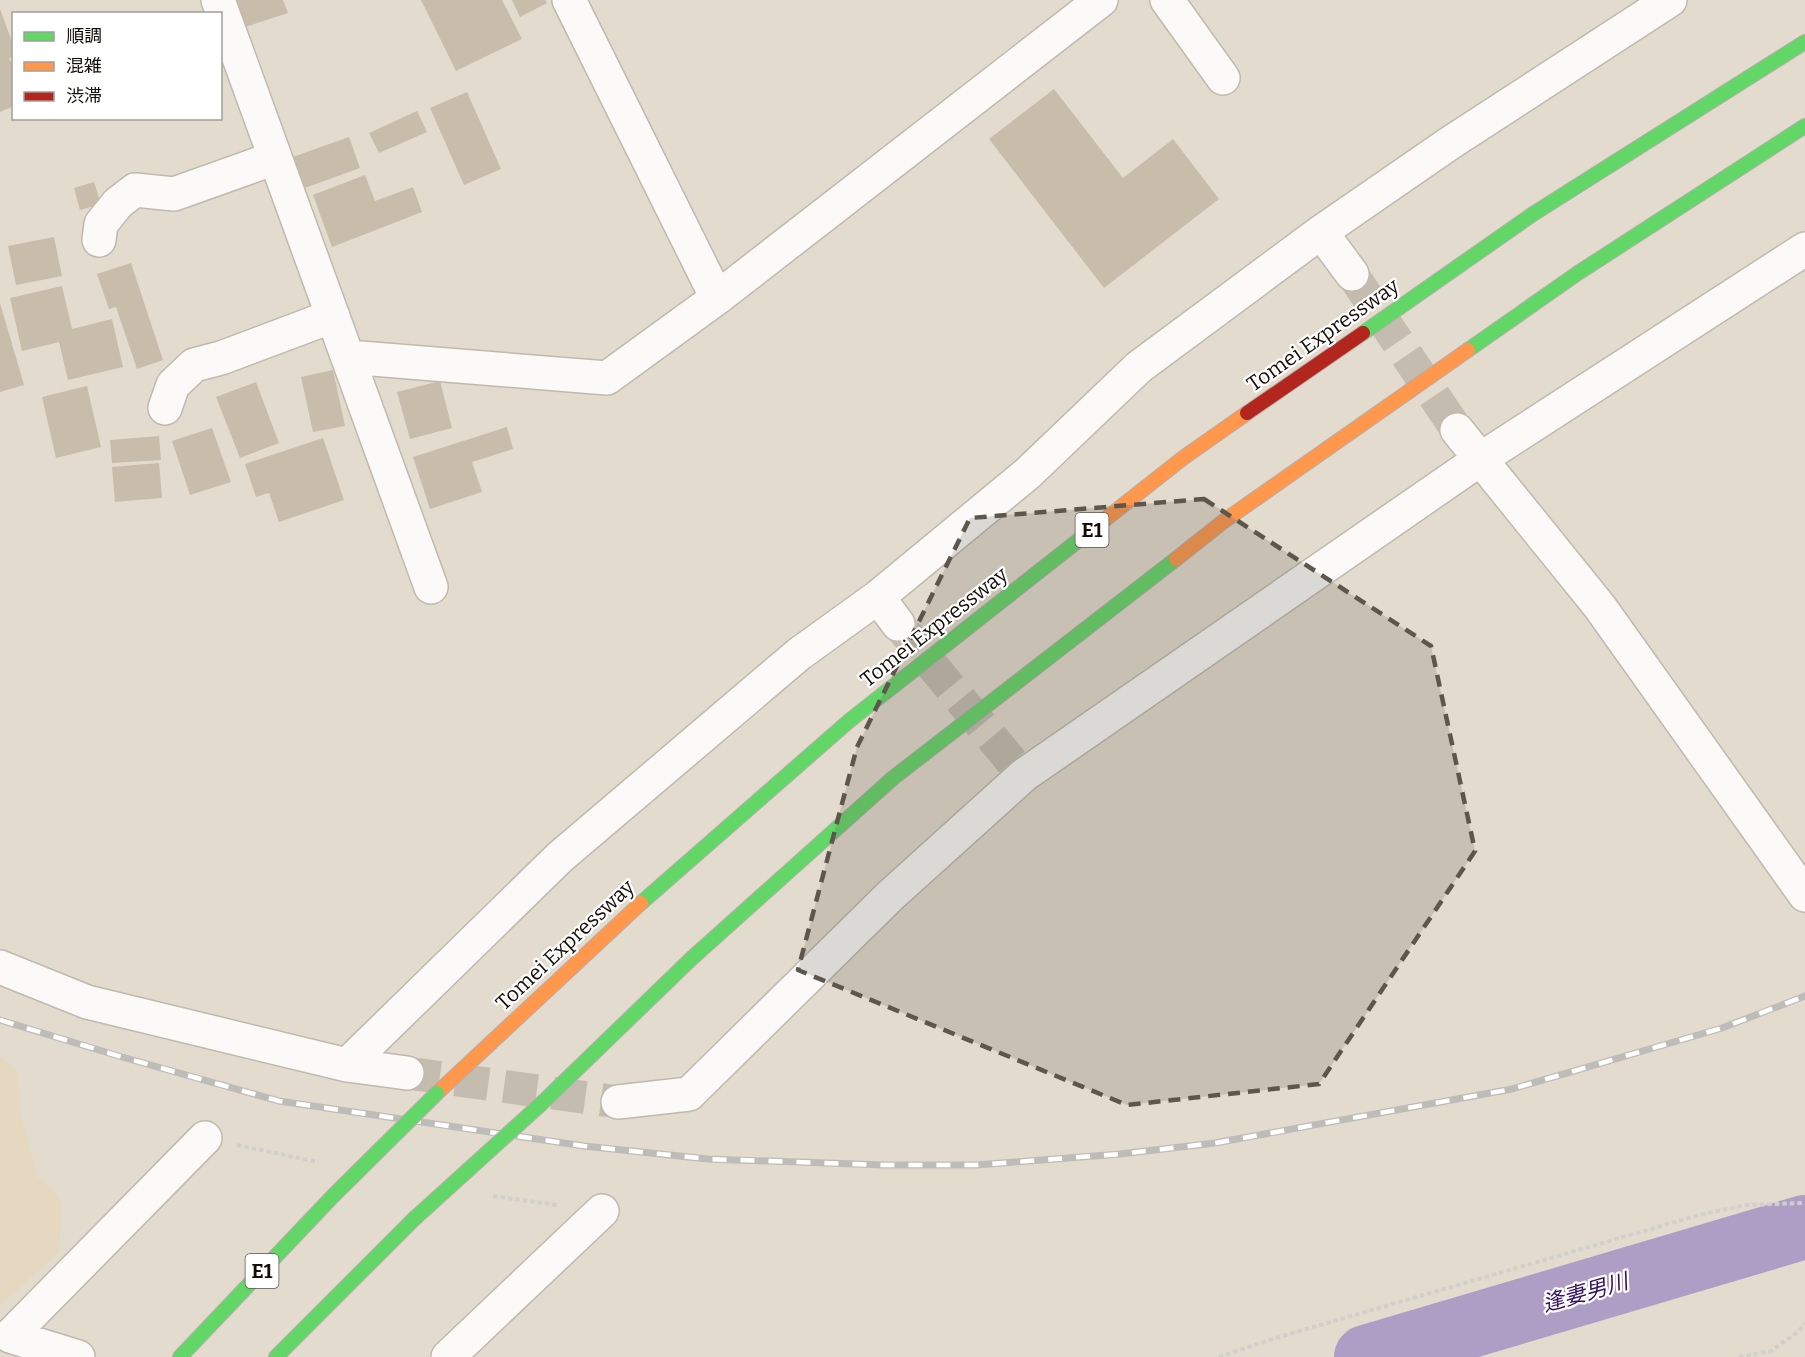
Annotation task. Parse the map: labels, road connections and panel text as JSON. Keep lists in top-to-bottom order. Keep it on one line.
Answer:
{"streets":{"highway":["Tomei Expressway","E1"]},"water":["逢妻男川"],"legend":["順調","混雑","渋滞"]}
